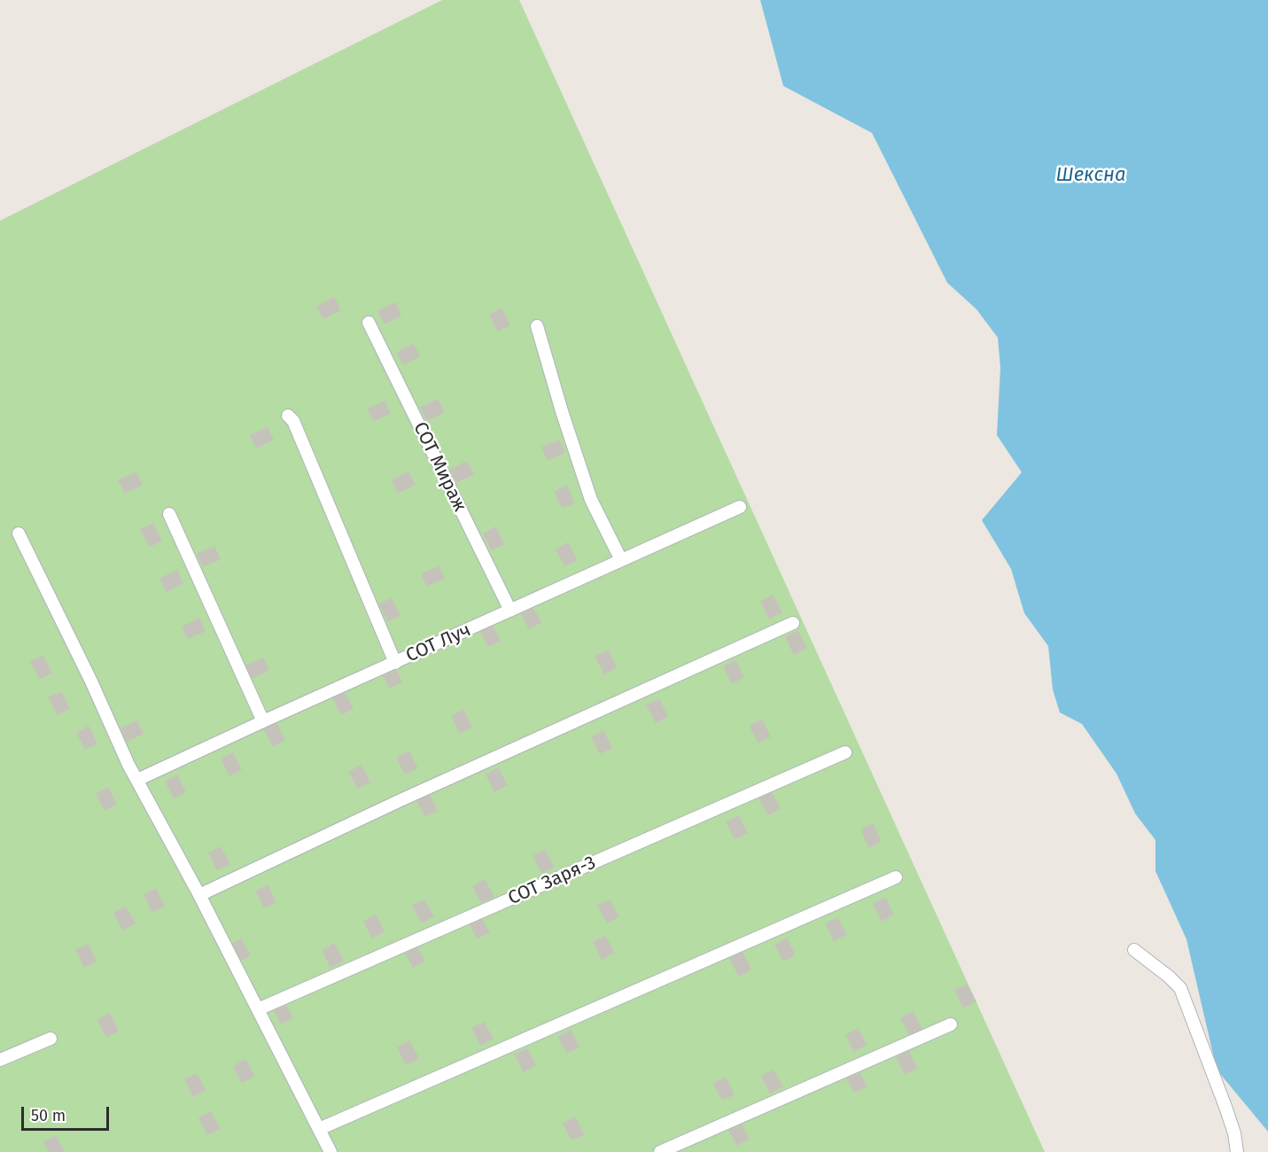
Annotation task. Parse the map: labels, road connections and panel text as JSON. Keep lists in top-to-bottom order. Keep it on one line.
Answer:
{"streets":{"street":["СОТ Мираж","СОТ Луч","СОТ Заря-3"]},"crossings":[["СОТ Мираж","СОТ Луч"]],"water":["Шексна"],"scale_bar":"50 m"}
